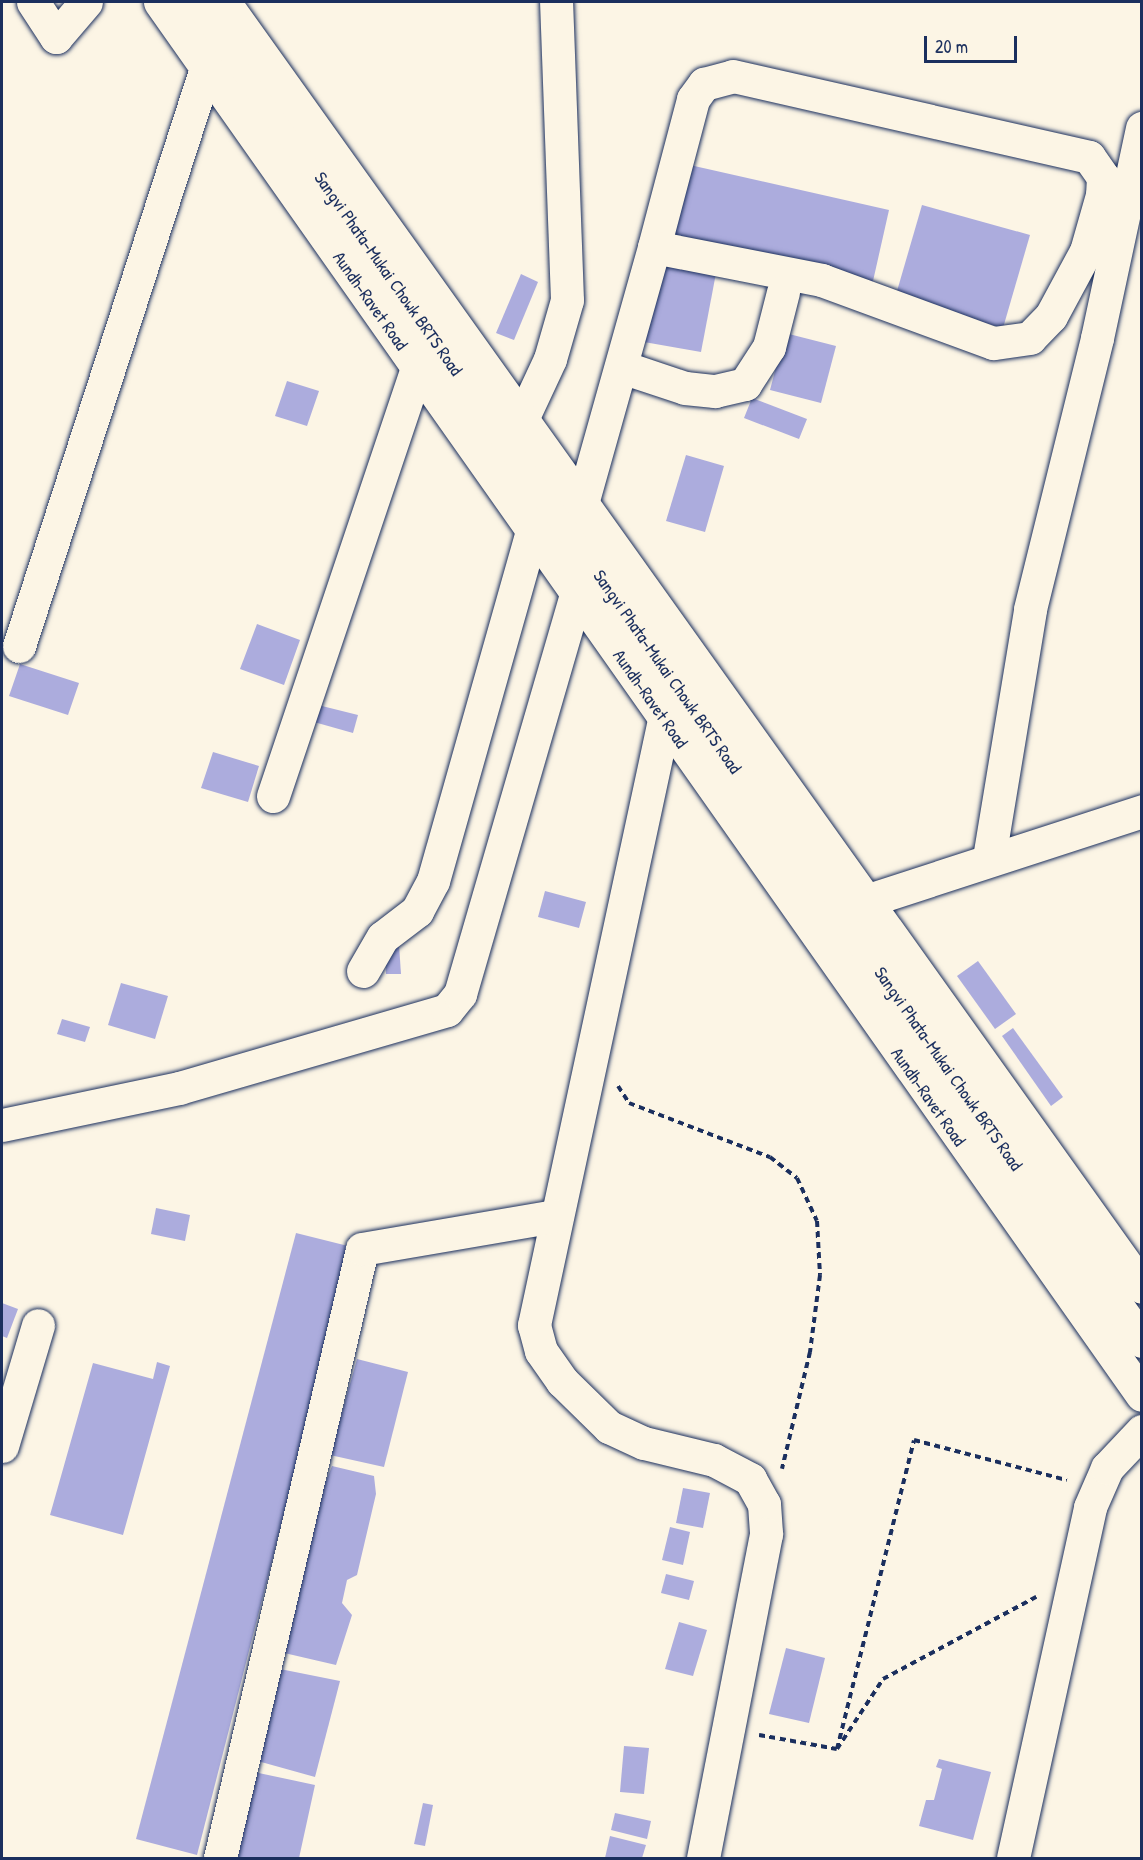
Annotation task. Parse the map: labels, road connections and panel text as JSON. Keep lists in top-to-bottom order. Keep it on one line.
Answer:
{"streets":{"main road":["Sangvi Phata-Mukai Chowk BRTS Road","Aundh-Ravet Road"]},"crossings":[["Sangvi Phata-Mukai Chowk BRTS Road","Aundh-Ravet Road"]],"scale_bar":"20 m"}
